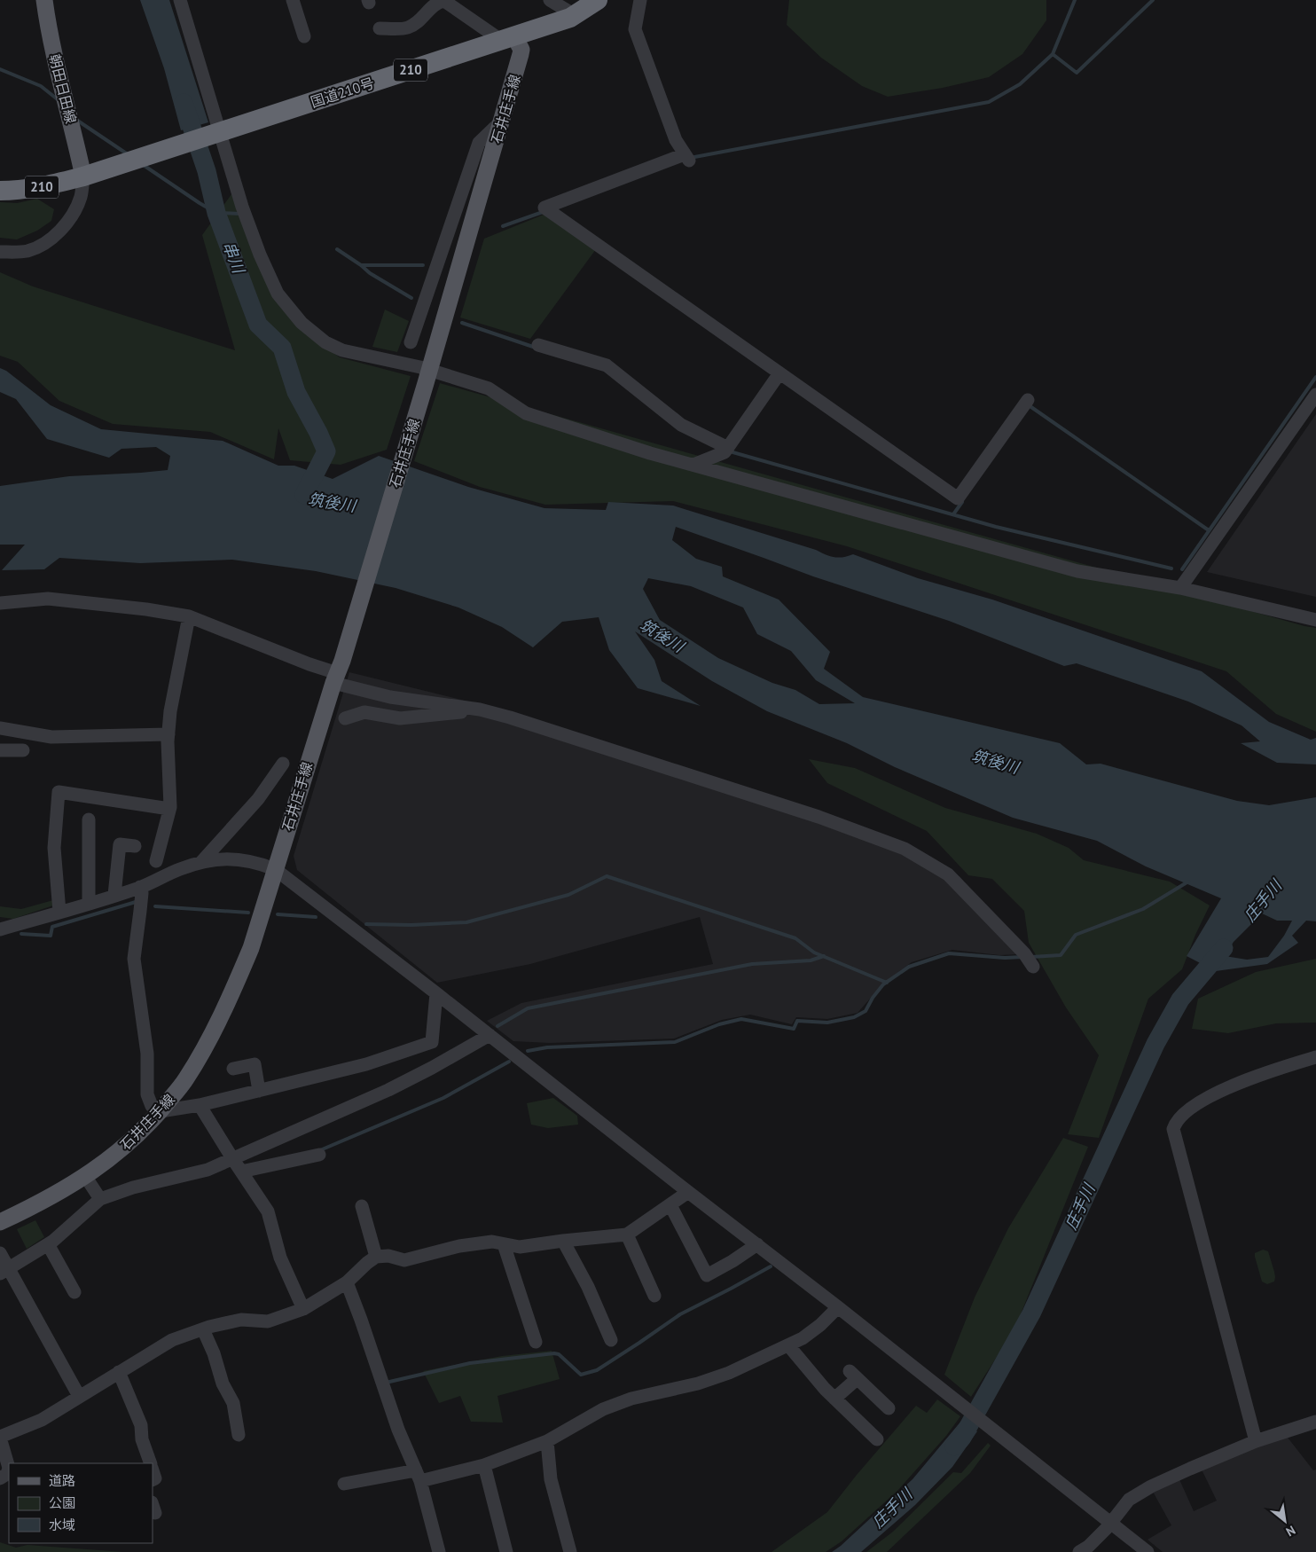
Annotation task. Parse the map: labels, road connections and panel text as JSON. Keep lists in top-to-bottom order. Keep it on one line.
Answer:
{"streets":{"highway":["210","国道210号"],"main road":["朝田日田線","石井庄手線"]},"crossings":[["210","朝田日田線"],["210","国道210号"],["朝田日田線","国道210号"],["国道210号","石井庄手線"]],"water":["串川","筑後川","庄手川"],"legend":["道路","公園","水域"],"north":"bottom right"}
